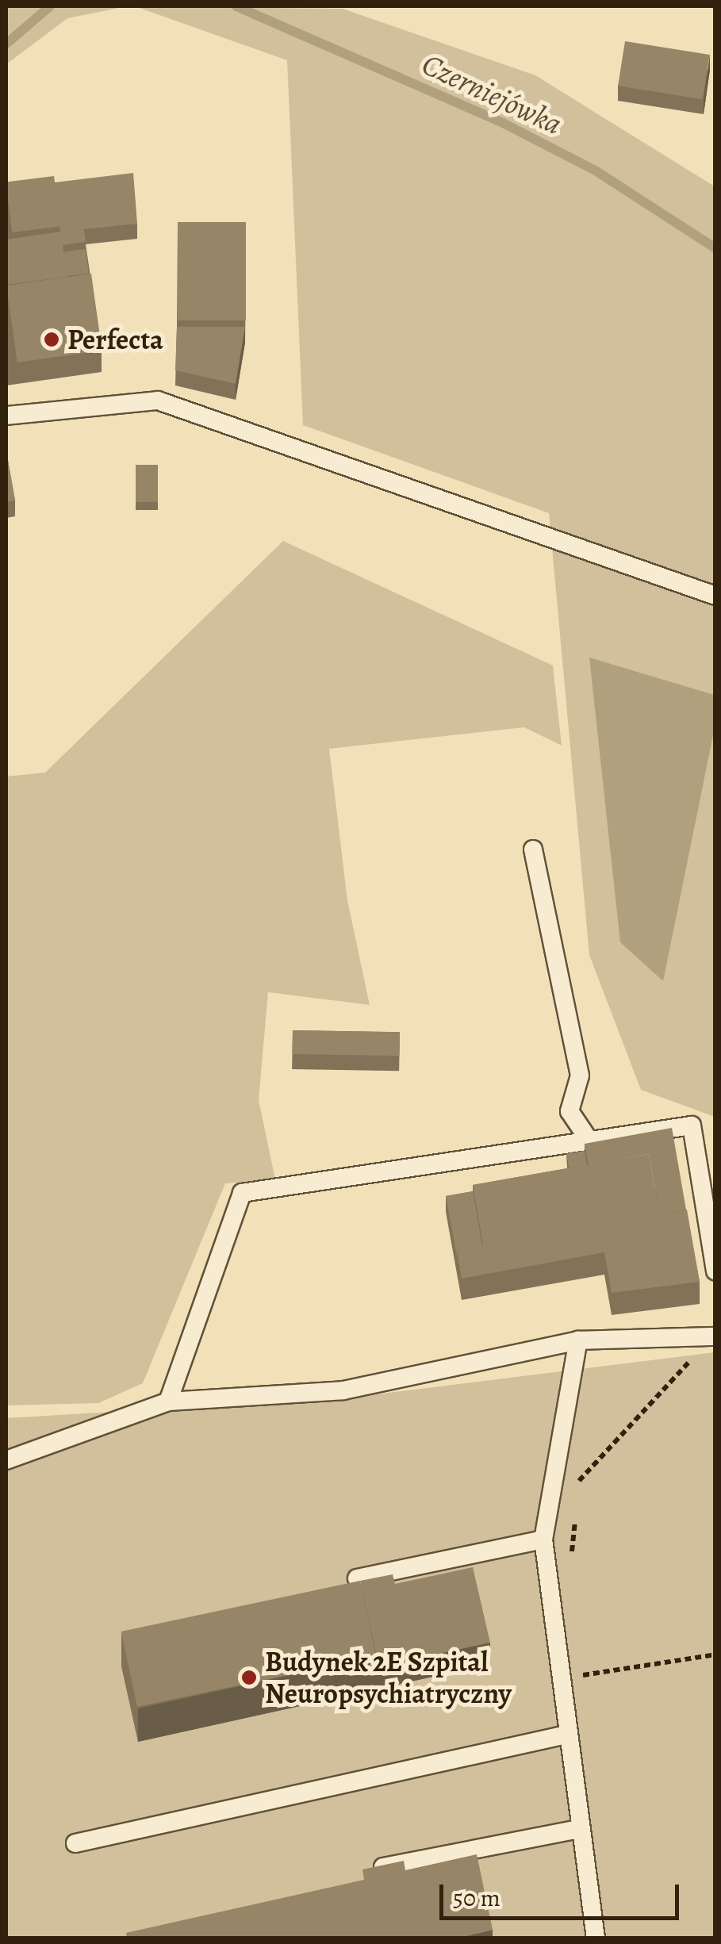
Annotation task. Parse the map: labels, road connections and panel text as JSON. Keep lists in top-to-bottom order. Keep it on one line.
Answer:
{"water":["Czerniejówka"],"places":["Perfecta","Budynek 2E Szpital Neuropsychiatryczny"],"scale_bar":"50 m"}
